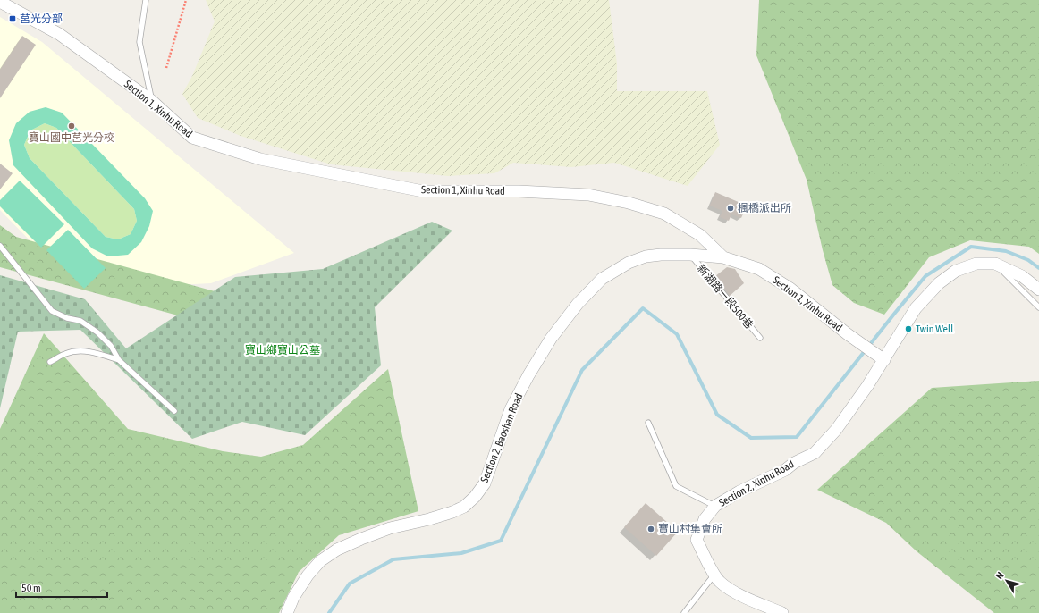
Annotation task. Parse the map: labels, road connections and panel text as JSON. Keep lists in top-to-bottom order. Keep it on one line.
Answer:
{"streets":{"street":["Section 1, Xinhu Road","Section 2, Baoshan Road","Section 2, Xinhu Road"],"lane":["新湖路一段500巷"]},"crossings":[["Section 1, Xinhu Road","Section 2, Baoshan Road"],["Section 1, Xinhu Road","Section 2, Xinhu Road"],["新湖路一段500巷","Section 2, Baoshan Road"]],"parks":["寶山鄉寶山公墓"],"places":{"transit":["莒光分部"],"other":["寶山國中莒光分校","楓橋派出所","Twin Well","寶山村集會所"]},"scale_bar":"50 m","north":"top left"}
